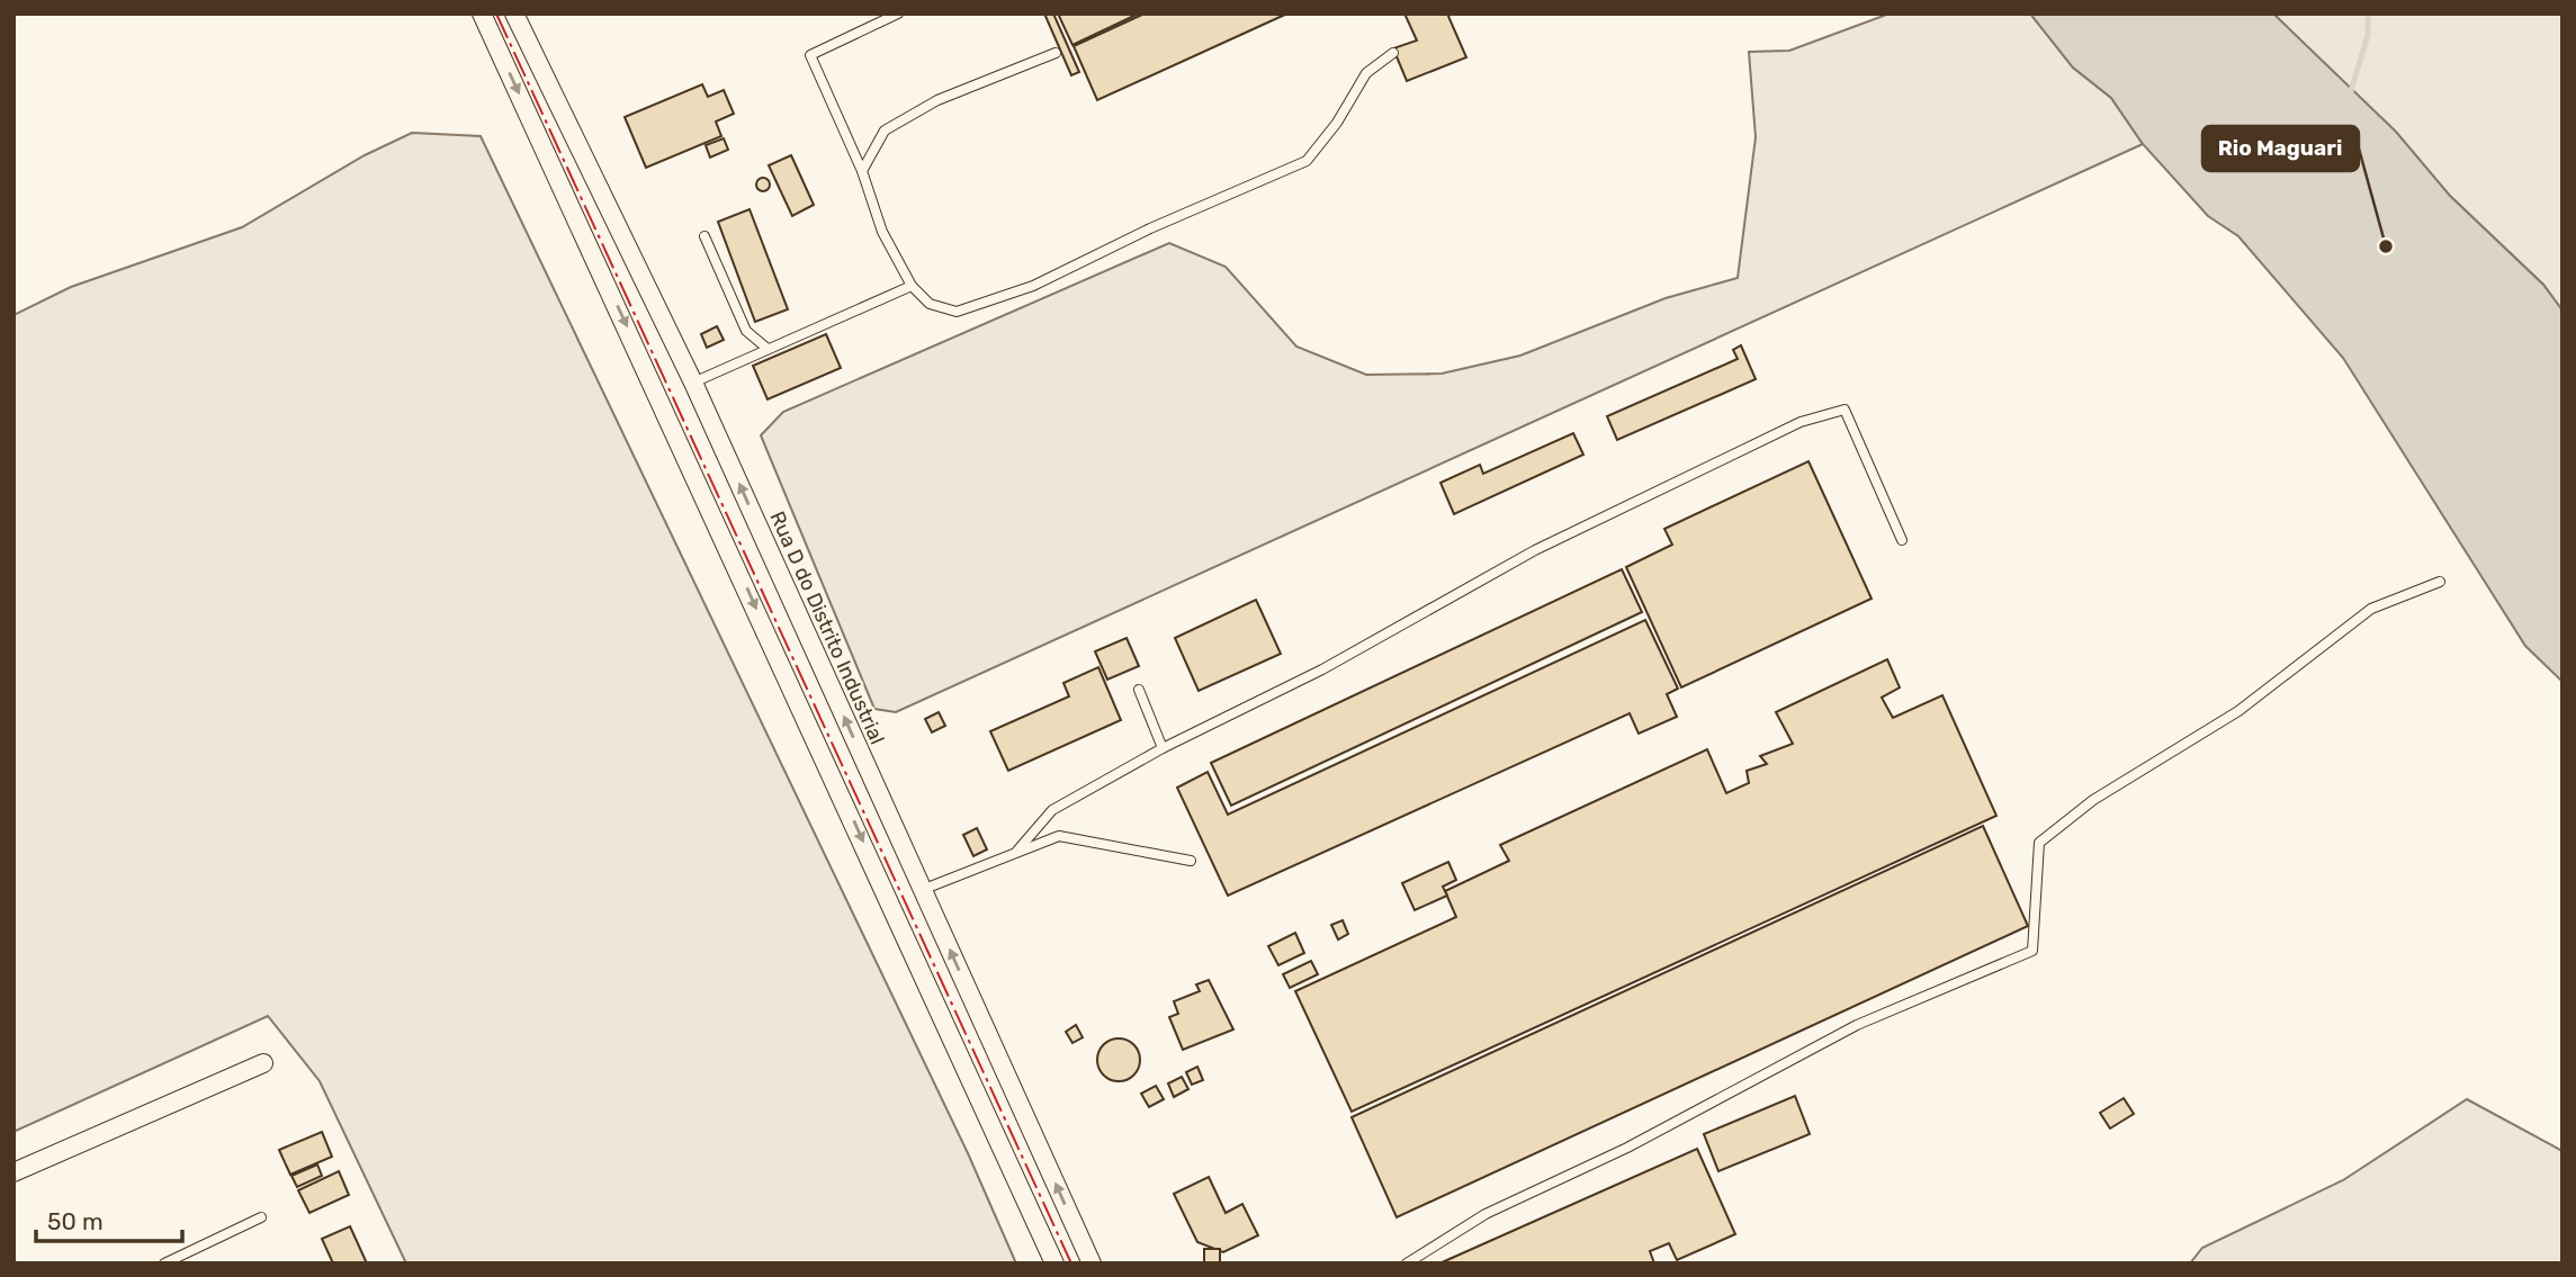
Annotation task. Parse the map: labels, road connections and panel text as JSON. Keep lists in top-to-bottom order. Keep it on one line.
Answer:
{"streets":{"street":["Rua D do Distrito Industrial"]},"places":["Rio Maguari"],"scale_bar":"50 m"}
